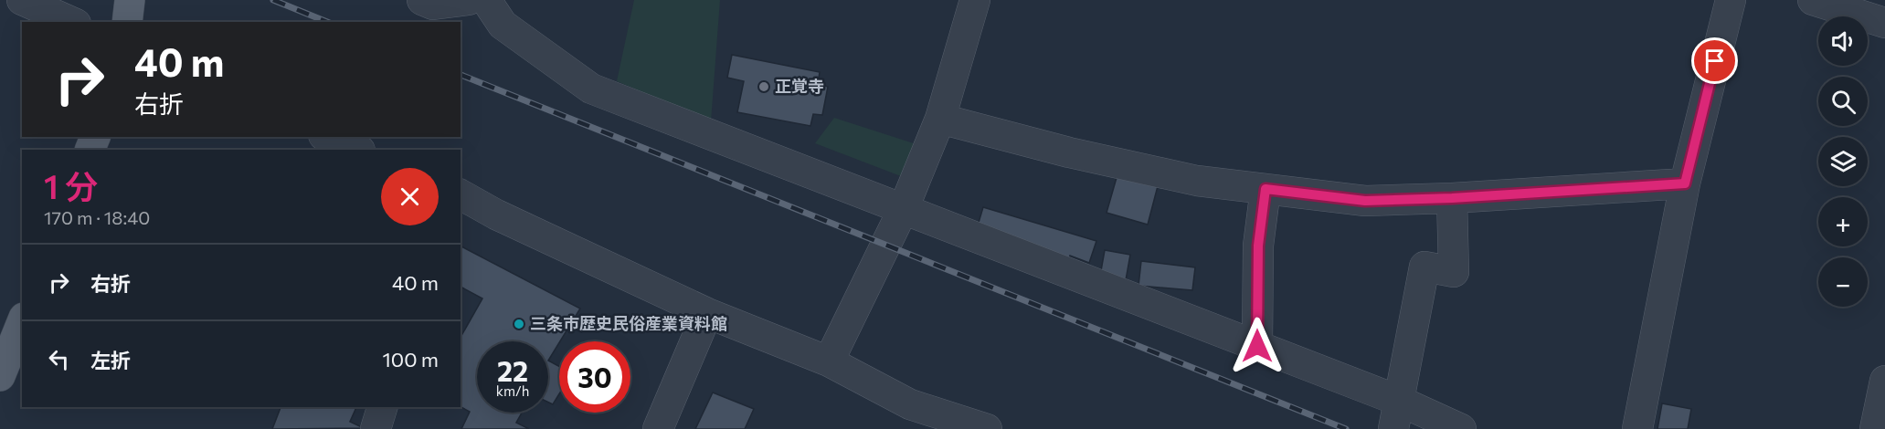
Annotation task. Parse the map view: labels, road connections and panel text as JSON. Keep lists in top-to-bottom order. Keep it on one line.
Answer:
{"places":["正覚寺","三条市歴史民俗産業資料館"],"page":{"map_buttons":["+","−"],"turn":["40 m","右折"],"heading":["1 分","170 m · 18:40"],"list":[{"name":"右折","value":"40 m"},{"name":"左折","value":"100 m"}],"speed":"22 km/h","limit":"30"}}
